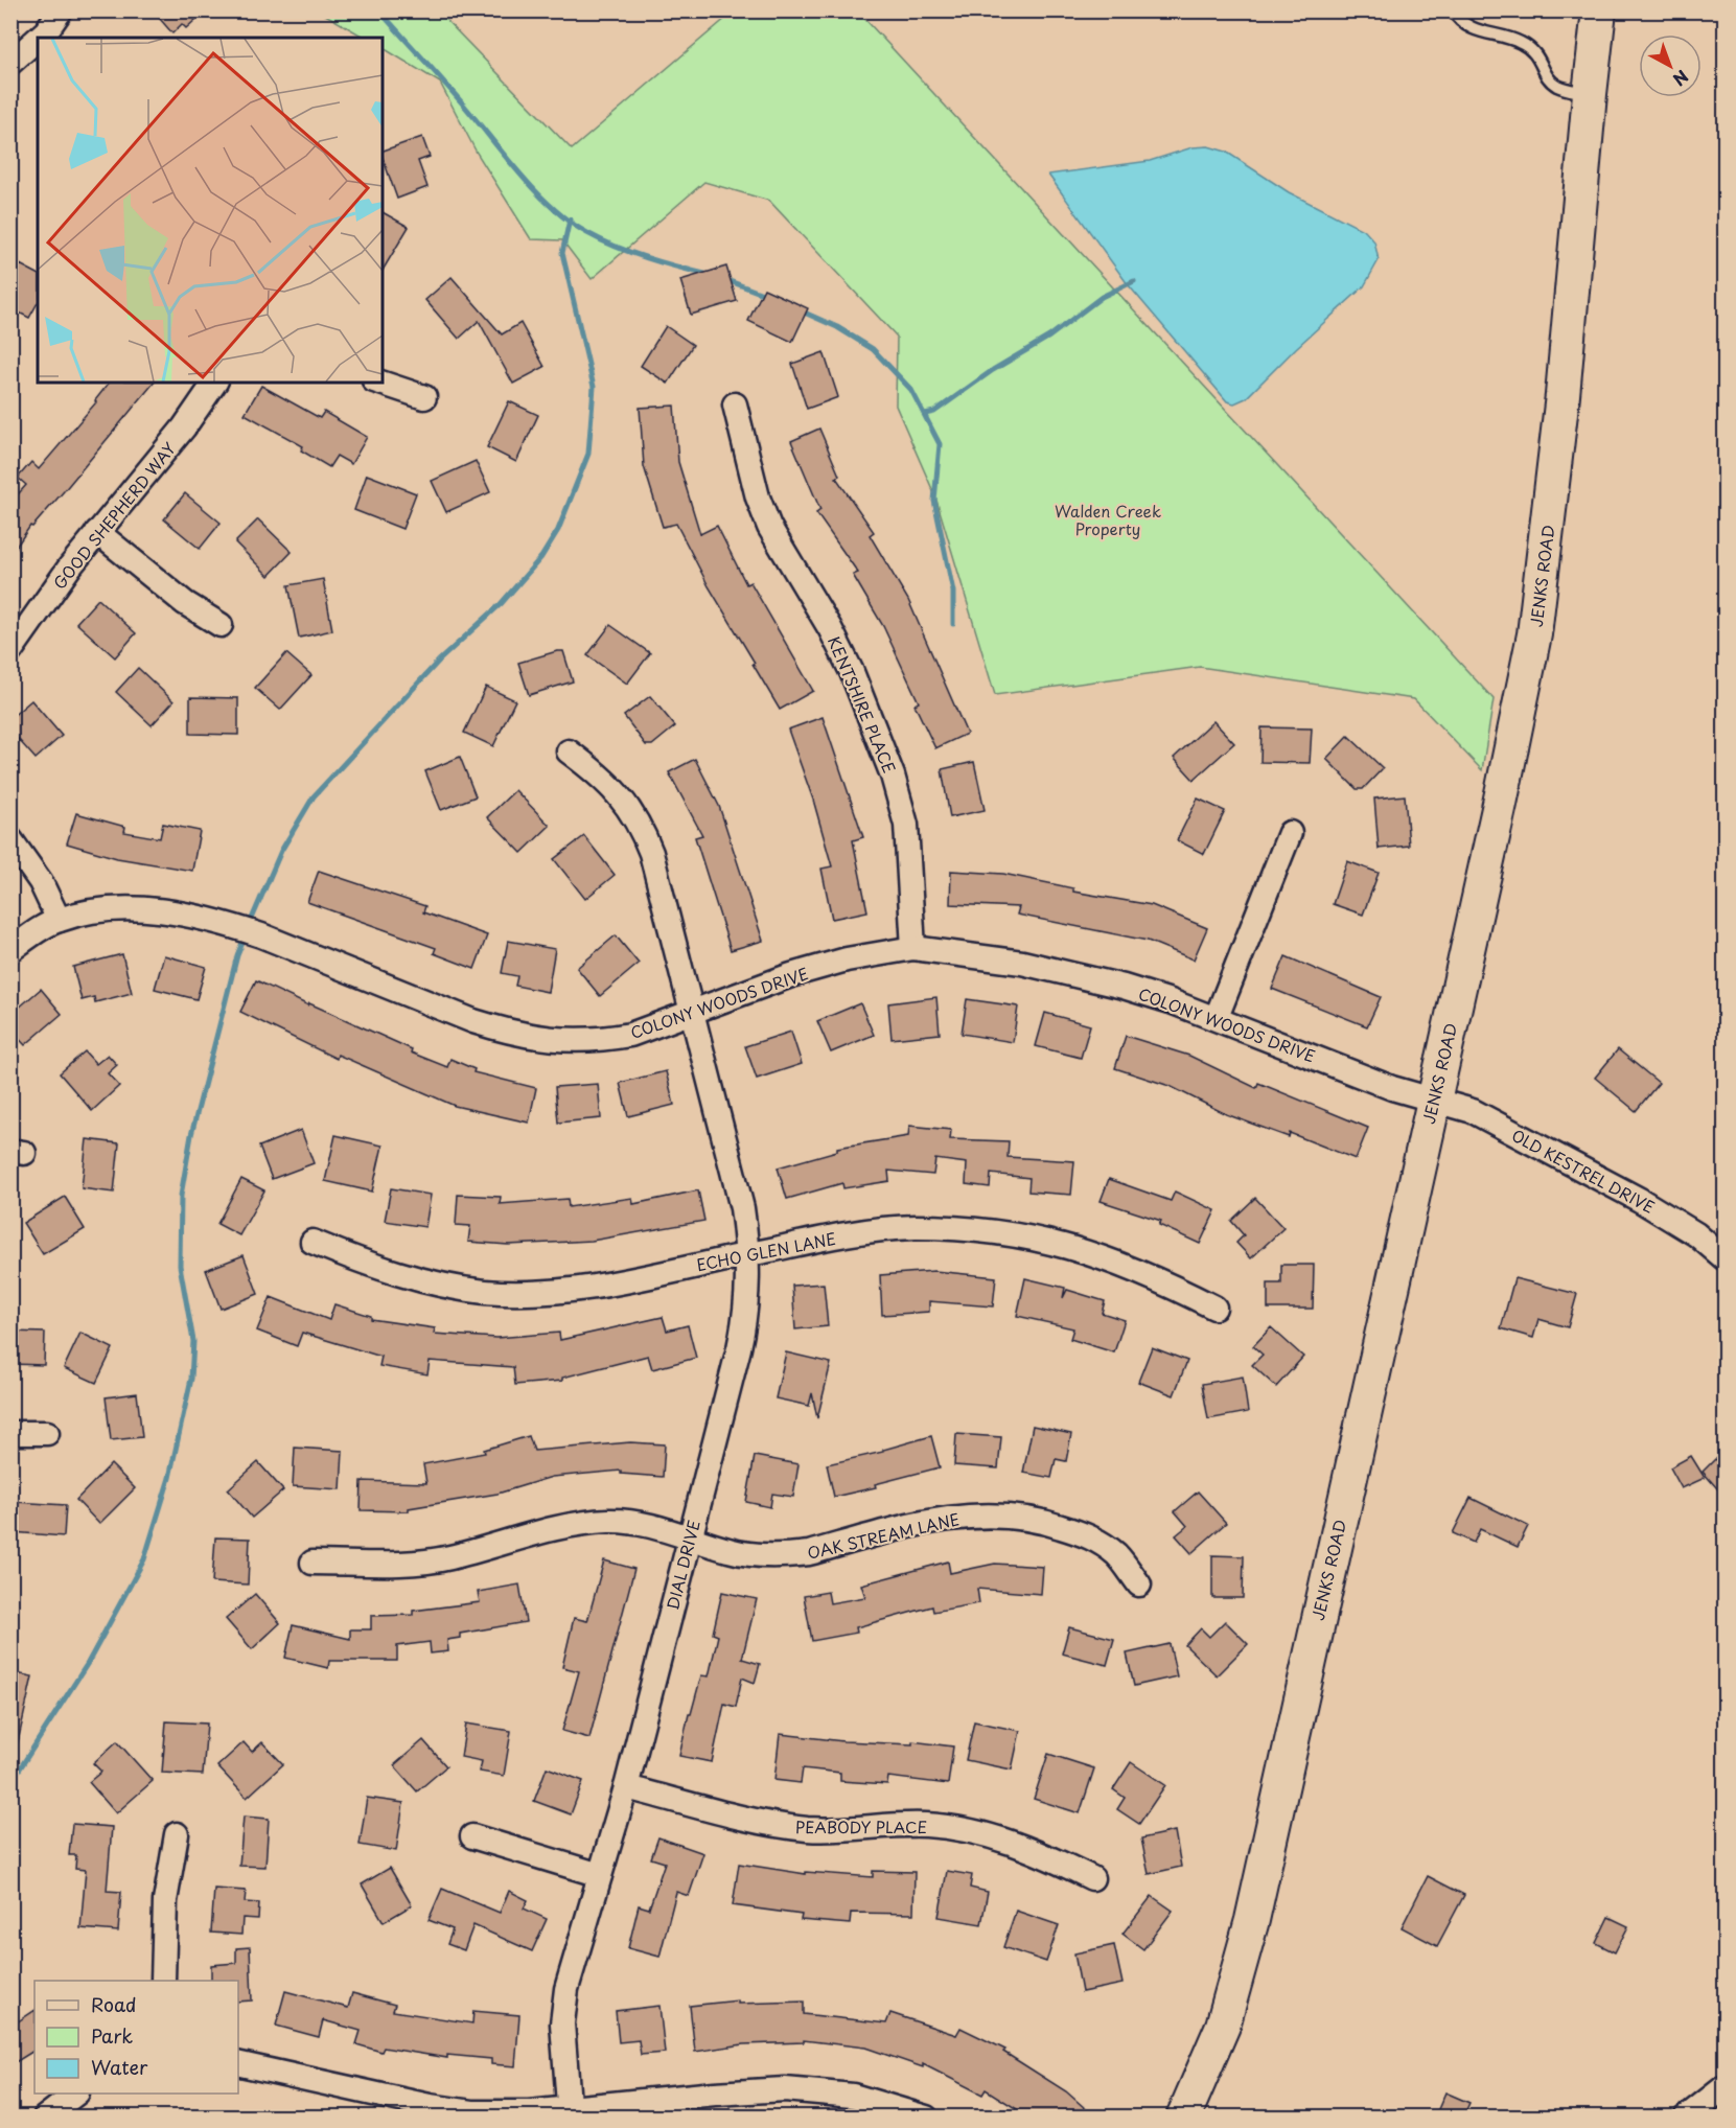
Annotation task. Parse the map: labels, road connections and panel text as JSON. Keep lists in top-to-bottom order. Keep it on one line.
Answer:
{"streets":{"street":["GOOD SHEPHERD WAY","JENKS ROAD","KENTSHIRE PLACE","COLONY WOODS DRIVE","OLD KESTREL DRIVE","ECHO GLEN LANE","OAK STREAM LANE","DIAL DRIVE","PEABODY PLACE"]},"crossings":[["JENKS ROAD","COLONY WOODS DRIVE"],["JENKS ROAD","OLD KESTREL DRIVE"],["KENTSHIRE PLACE","COLONY WOODS DRIVE"],["COLONY WOODS DRIVE","OLD KESTREL DRIVE"],["COLONY WOODS DRIVE","DIAL DRIVE"],["ECHO GLEN LANE","DIAL DRIVE"],["OAK STREAM LANE","DIAL DRIVE"],["DIAL DRIVE","PEABODY PLACE"]],"parks":["Walden Creek Property"],"legend":["Road","Park","Water"],"north":"bottom right"}
